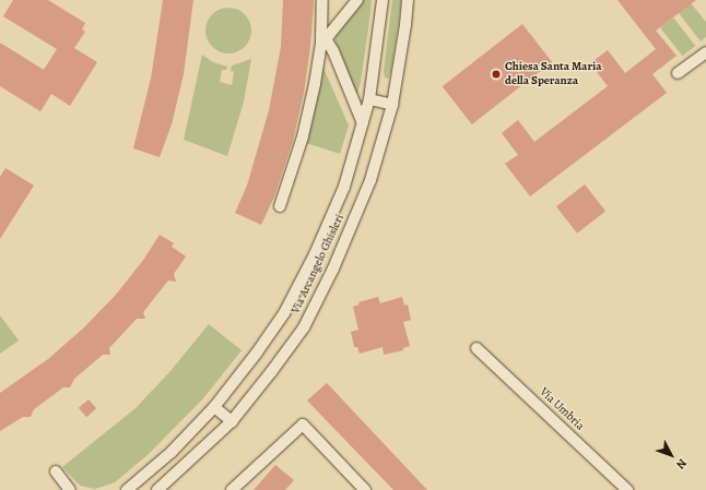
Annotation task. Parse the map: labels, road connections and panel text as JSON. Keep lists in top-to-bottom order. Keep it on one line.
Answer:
{"streets":{"street":["Via Arcangelo Ghisleri","Via Umbria"]},"places":["Chiesa Santa Maria della Speranza"],"north":"bottom right"}
